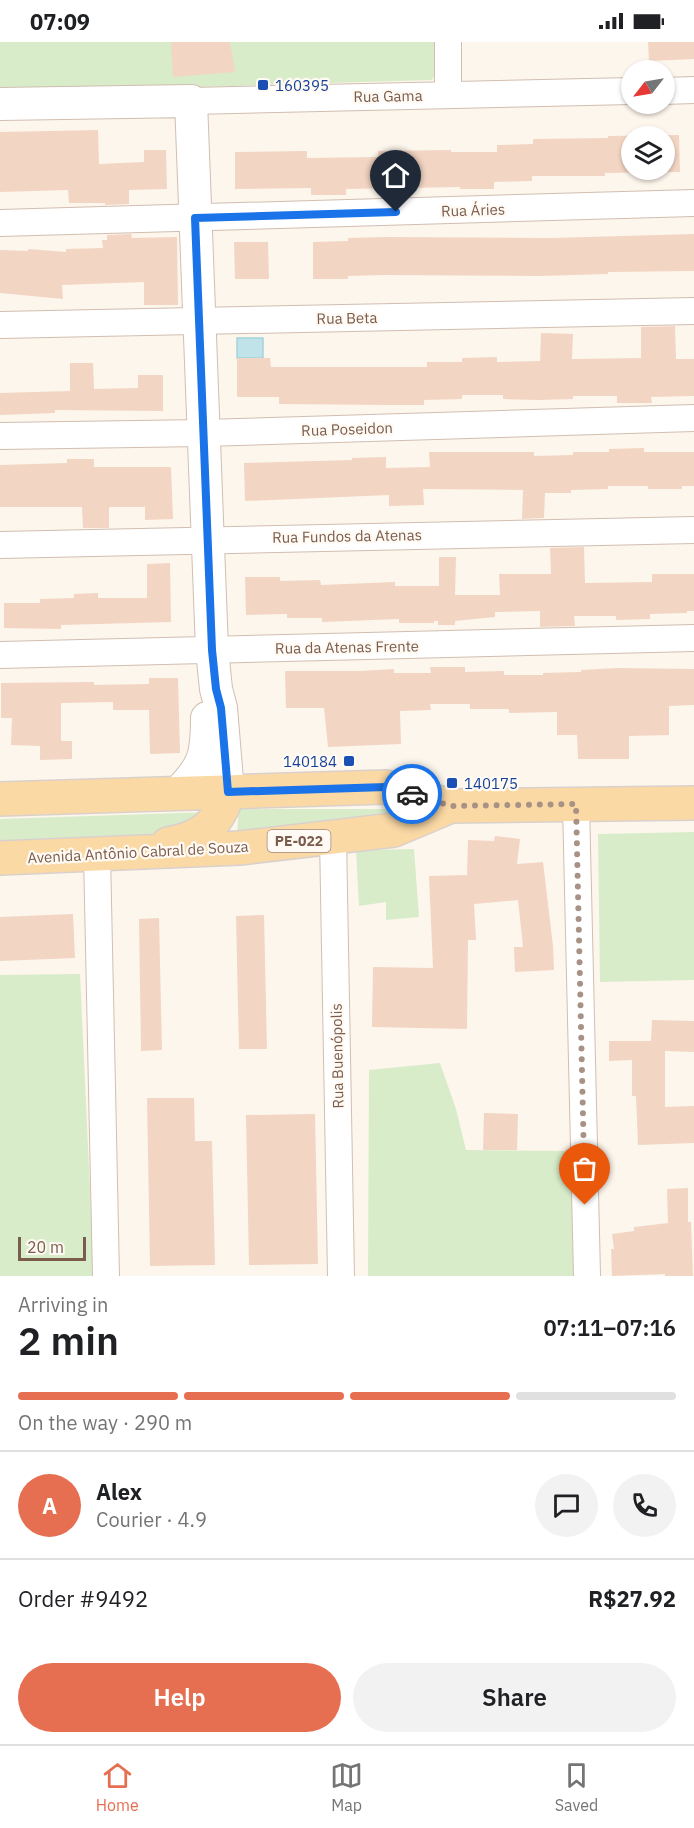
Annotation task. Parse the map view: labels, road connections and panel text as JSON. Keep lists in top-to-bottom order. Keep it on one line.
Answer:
{"streets":{"main road":["PE-022","Avenida Antônio Cabral de Souza"],"street":["Rua Gama","Rua Áries","Rua Beta","Rua Poseidon","Rua Fundos da Atenas","Rua da Atenas Frente","Rua Buenópolis"]},"crossings":[["Avenida Antônio Cabral de Souza","Rua Buenópolis"]],"places":{"transit":["160395","140184","140175"]},"scale_bar":"20 m","north":"bottom left","page":{"status":"07:09","scale":"20 m","heading":["2 min","Arriving in","07:11–07:16"],"panel":["Alex","Courier · 4.9","Order #9492","R$27.92"],"bar":"On the way · 290 m","round":"A","buttons":["Help","Share"],"tabs":["Home","Map","Saved"]}}
